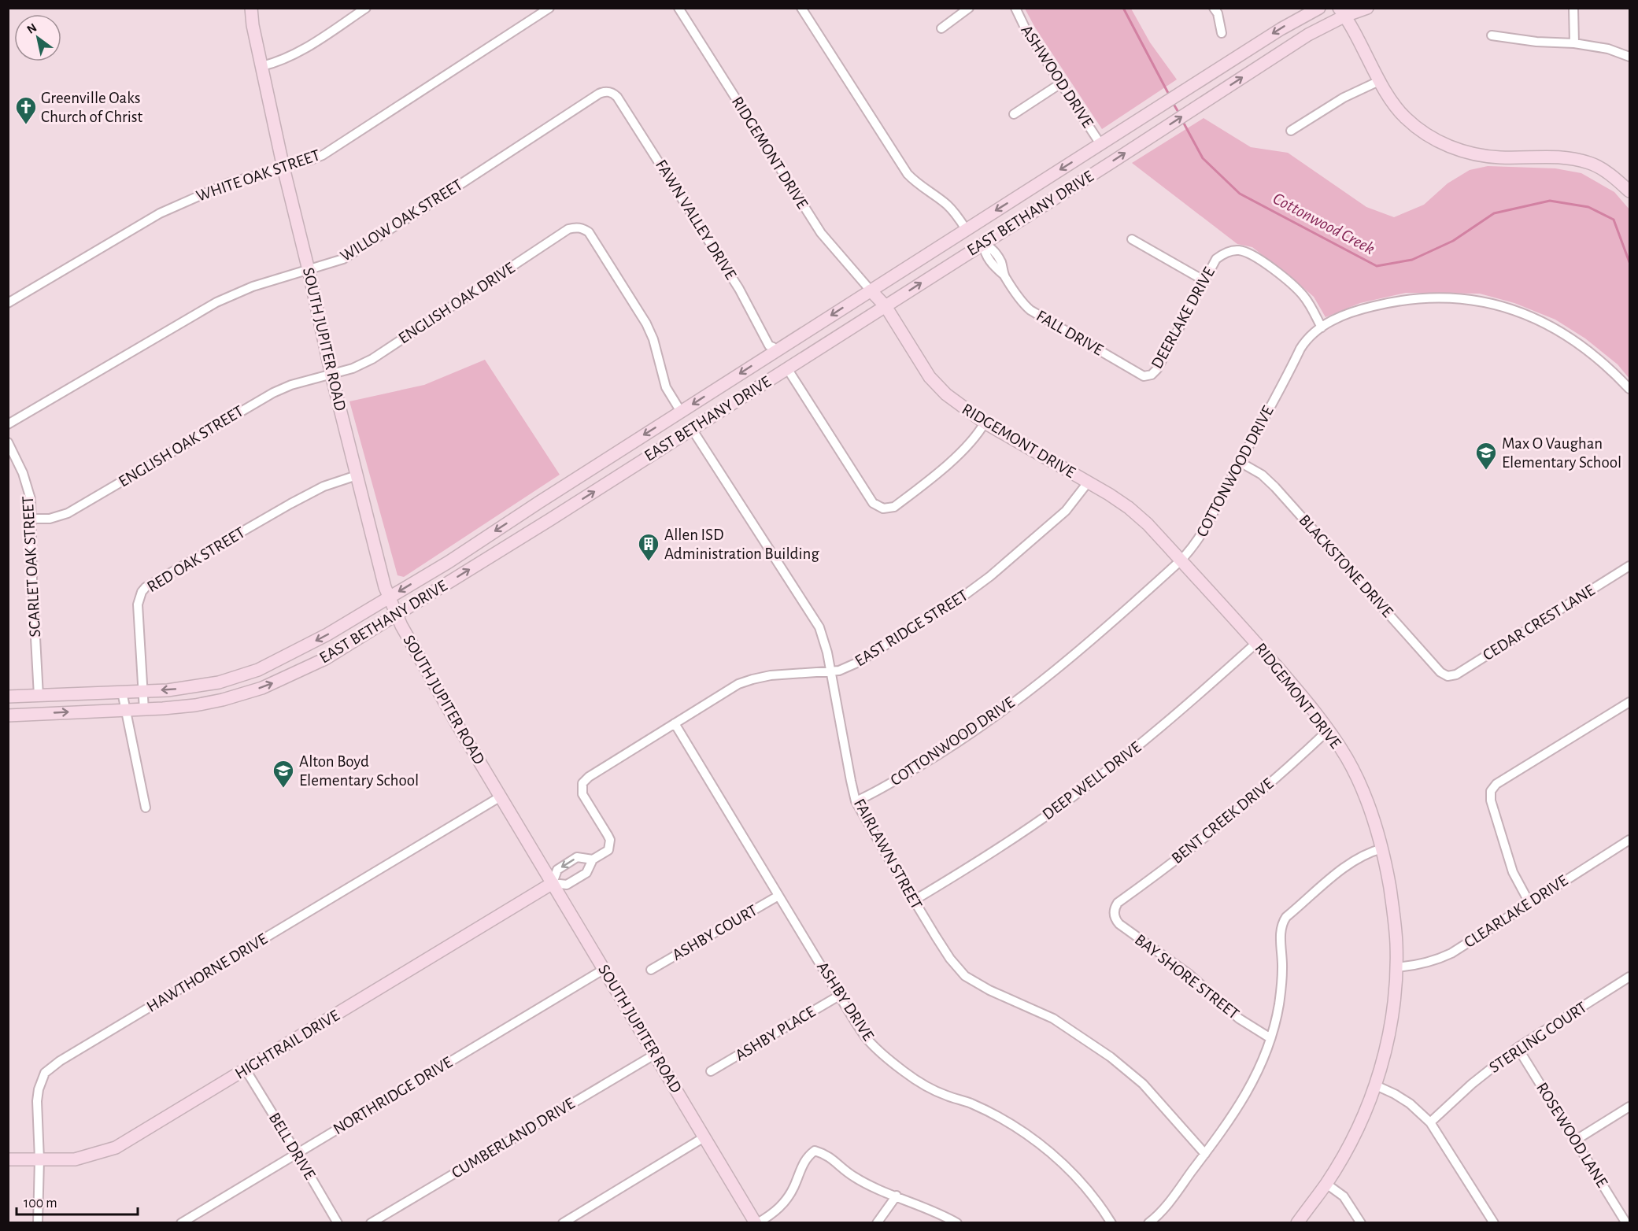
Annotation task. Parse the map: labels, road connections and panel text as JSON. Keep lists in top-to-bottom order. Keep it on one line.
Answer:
{"streets":{"street":["ASHWOOD DRIVE","RIDGEMONT DRIVE","WHITE OAK STREET","EAST BETHANY DRIVE","FAWN VALLEY DRIVE","WILLOW OAK STREET","ENGLISH OAK DRIVE","DEERLAKE DRIVE","FALL DRIVE","SOUTH JUPITER ROAD","ENGLISH OAK STREET","COTTONWOOD DRIVE","RED OAK STREET","BLACKSTONE DRIVE","SCARLET OAK STREET","CEDAR CREST LANE","EAST RIDGE STREET","DEEP WELL DRIVE","BENT CREEK DRIVE","FAIRLAWN STREET","CLEARLAKE DRIVE","ASHBY COURT","HAWTHORNE DRIVE","BAY SHORE STREET","ASHBY DRIVE","ASHBY PLACE","STERLING COURT","HIGHTRAIL DRIVE","NORTHRIDGE DRIVE","ROSEWOOD LANE","CUMBERLAND DRIVE","BELL DRIVE"]},"crossings":[["ASHWOOD DRIVE","EAST BETHANY DRIVE"],["RIDGEMONT DRIVE","EAST BETHANY DRIVE"],["RIDGEMONT DRIVE","COTTONWOOD DRIVE"],["RIDGEMONT DRIVE","EAST RIDGE STREET"],["RIDGEMONT DRIVE","DEEP WELL DRIVE"],["RIDGEMONT DRIVE","BENT CREEK DRIVE"],["RIDGEMONT DRIVE","CLEARLAKE DRIVE"],["WHITE OAK STREET","SOUTH JUPITER ROAD"],["EAST BETHANY DRIVE","FAWN VALLEY DRIVE"],["EAST BETHANY DRIVE","ENGLISH OAK DRIVE"],["EAST BETHANY DRIVE","FALL DRIVE"],["EAST BETHANY DRIVE","SOUTH JUPITER ROAD"],["EAST BETHANY DRIVE","RED OAK STREET"],["EAST BETHANY DRIVE","SCARLET OAK STREET"],["EAST BETHANY DRIVE","FAIRLAWN STREET"],["FAWN VALLEY DRIVE","WILLOW OAK STREET"],["WILLOW OAK STREET","SOUTH JUPITER ROAD"],["ENGLISH OAK DRIVE","SOUTH JUPITER ROAD"],["ENGLISH OAK DRIVE","ENGLISH OAK STREET"],["DEERLAKE DRIVE","FALL DRIVE"],["DEERLAKE DRIVE","COTTONWOOD DRIVE"],["SOUTH JUPITER ROAD","ENGLISH OAK STREET"],["SOUTH JUPITER ROAD","RED OAK STREET"],["SOUTH JUPITER ROAD","HAWTHORNE DRIVE"],["SOUTH JUPITER ROAD","HIGHTRAIL DRIVE"],["SOUTH JUPITER ROAD","NORTHRIDGE DRIVE"],["SOUTH JUPITER ROAD","CUMBERLAND DRIVE"],["ENGLISH OAK STREET","SCARLET OAK STREET"],["COTTONWOOD DRIVE","BLACKSTONE DRIVE"],["COTTONWOOD DRIVE","FAIRLAWN STREET"],["BLACKSTONE DRIVE","CEDAR CREST LANE"],["EAST RIDGE STREET","FAIRLAWN STREET"],["EAST RIDGE STREET","ASHBY DRIVE"],["EAST RIDGE STREET","HIGHTRAIL DRIVE"],["DEEP WELL DRIVE","FAIRLAWN STREET"],["BENT CREEK DRIVE","BAY SHORE STREET"],["ASHBY COURT","ASHBY DRIVE"],["HAWTHORNE DRIVE","HIGHTRAIL DRIVE"],["ASHBY DRIVE","ASHBY PLACE"],["STERLING COURT","ROSEWOOD LANE"],["HIGHTRAIL DRIVE","BELL DRIVE"],["NORTHRIDGE DRIVE","BELL DRIVE"]],"water":["Cottonwood Creek"],"places":{"church":["Greenville Oaks Church of Christ"],"school or university":["Max O Vaughan Elementary School","Alton Boyd Elementary School"],"building":["Allen ISD Administration Building"]},"scale_bar":"100 m","north":"top left"}
